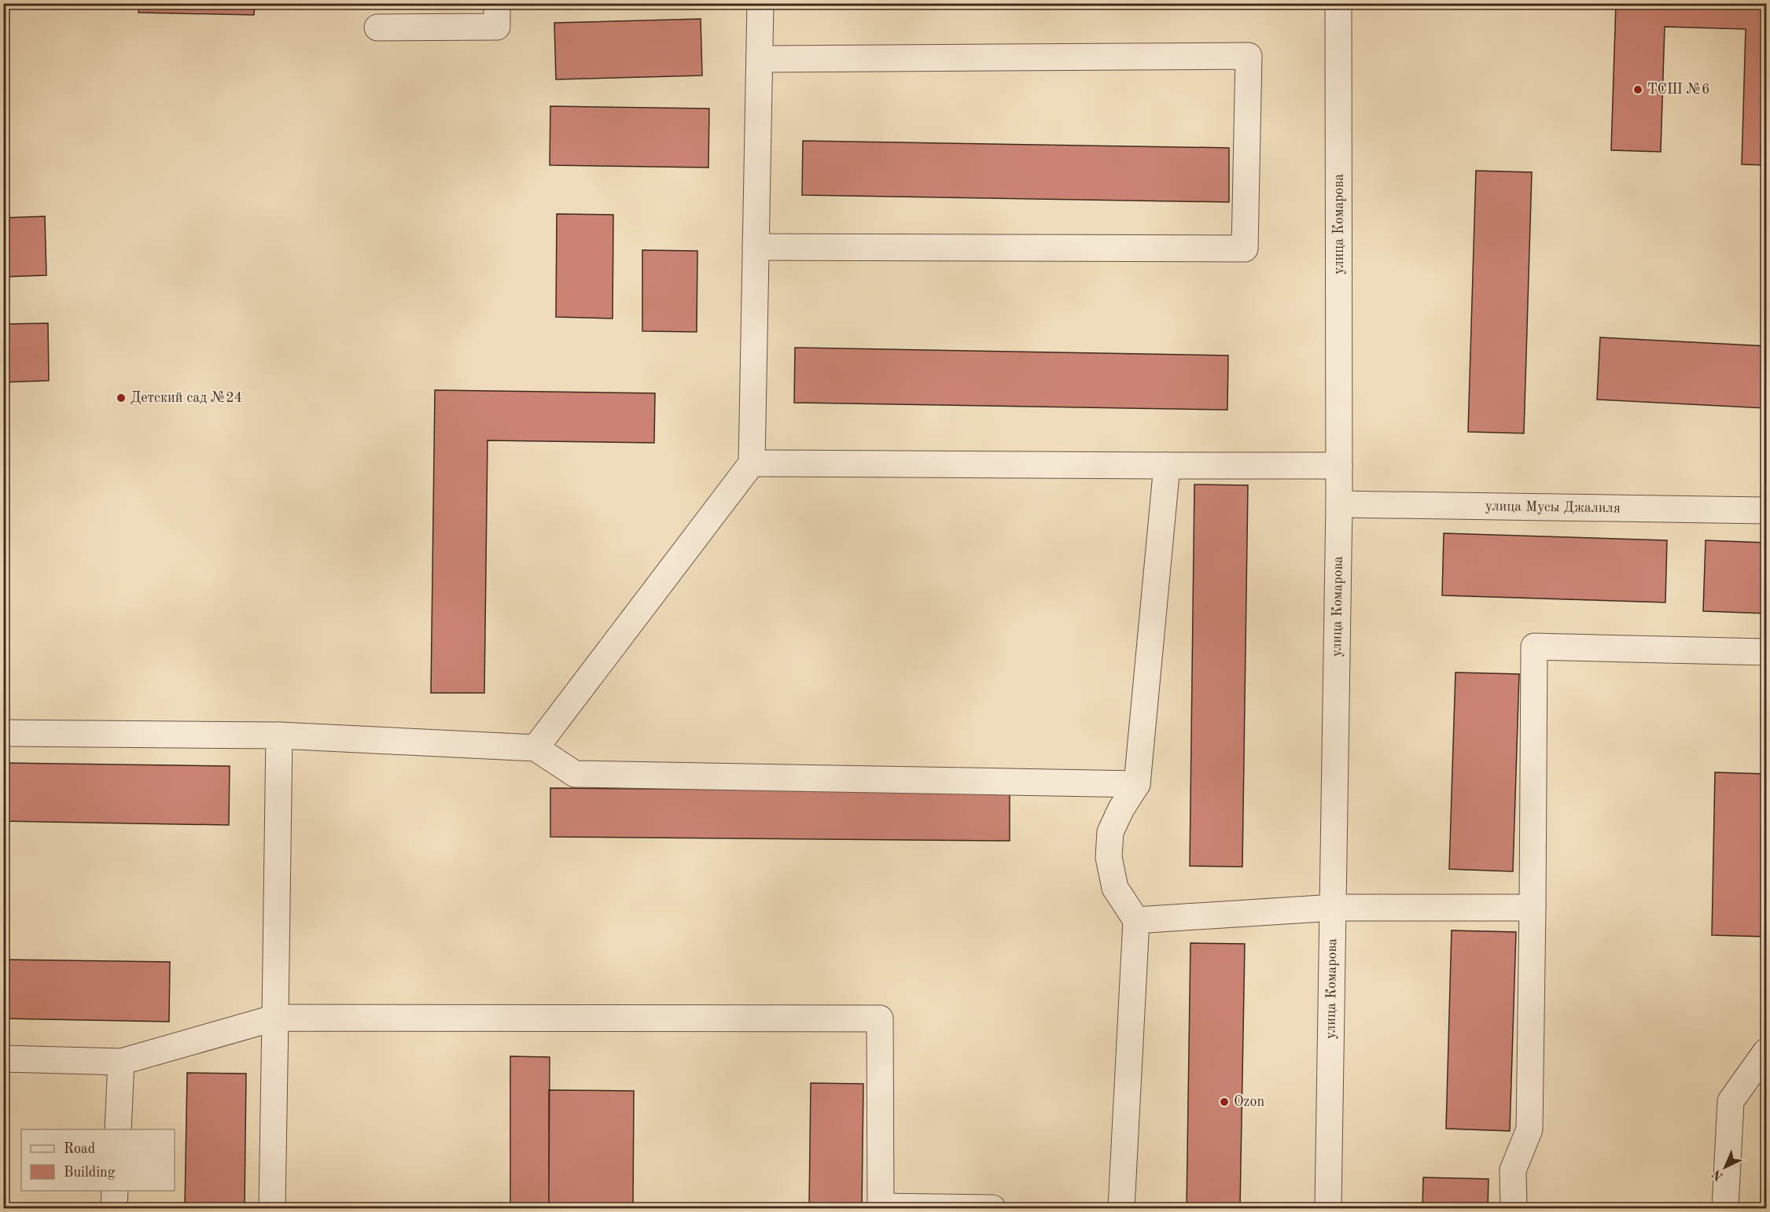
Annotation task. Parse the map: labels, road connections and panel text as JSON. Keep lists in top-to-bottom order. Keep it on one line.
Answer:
{"streets":{"street":["улица Комарова","улица Мусы Джалиля"]},"crossings":[["улица Комарова","улица Мусы Джалиля"]],"places":["ТСШ №6","Детский сад №24","Ozon"],"legend":["Road","Building"],"north":"bottom left"}
